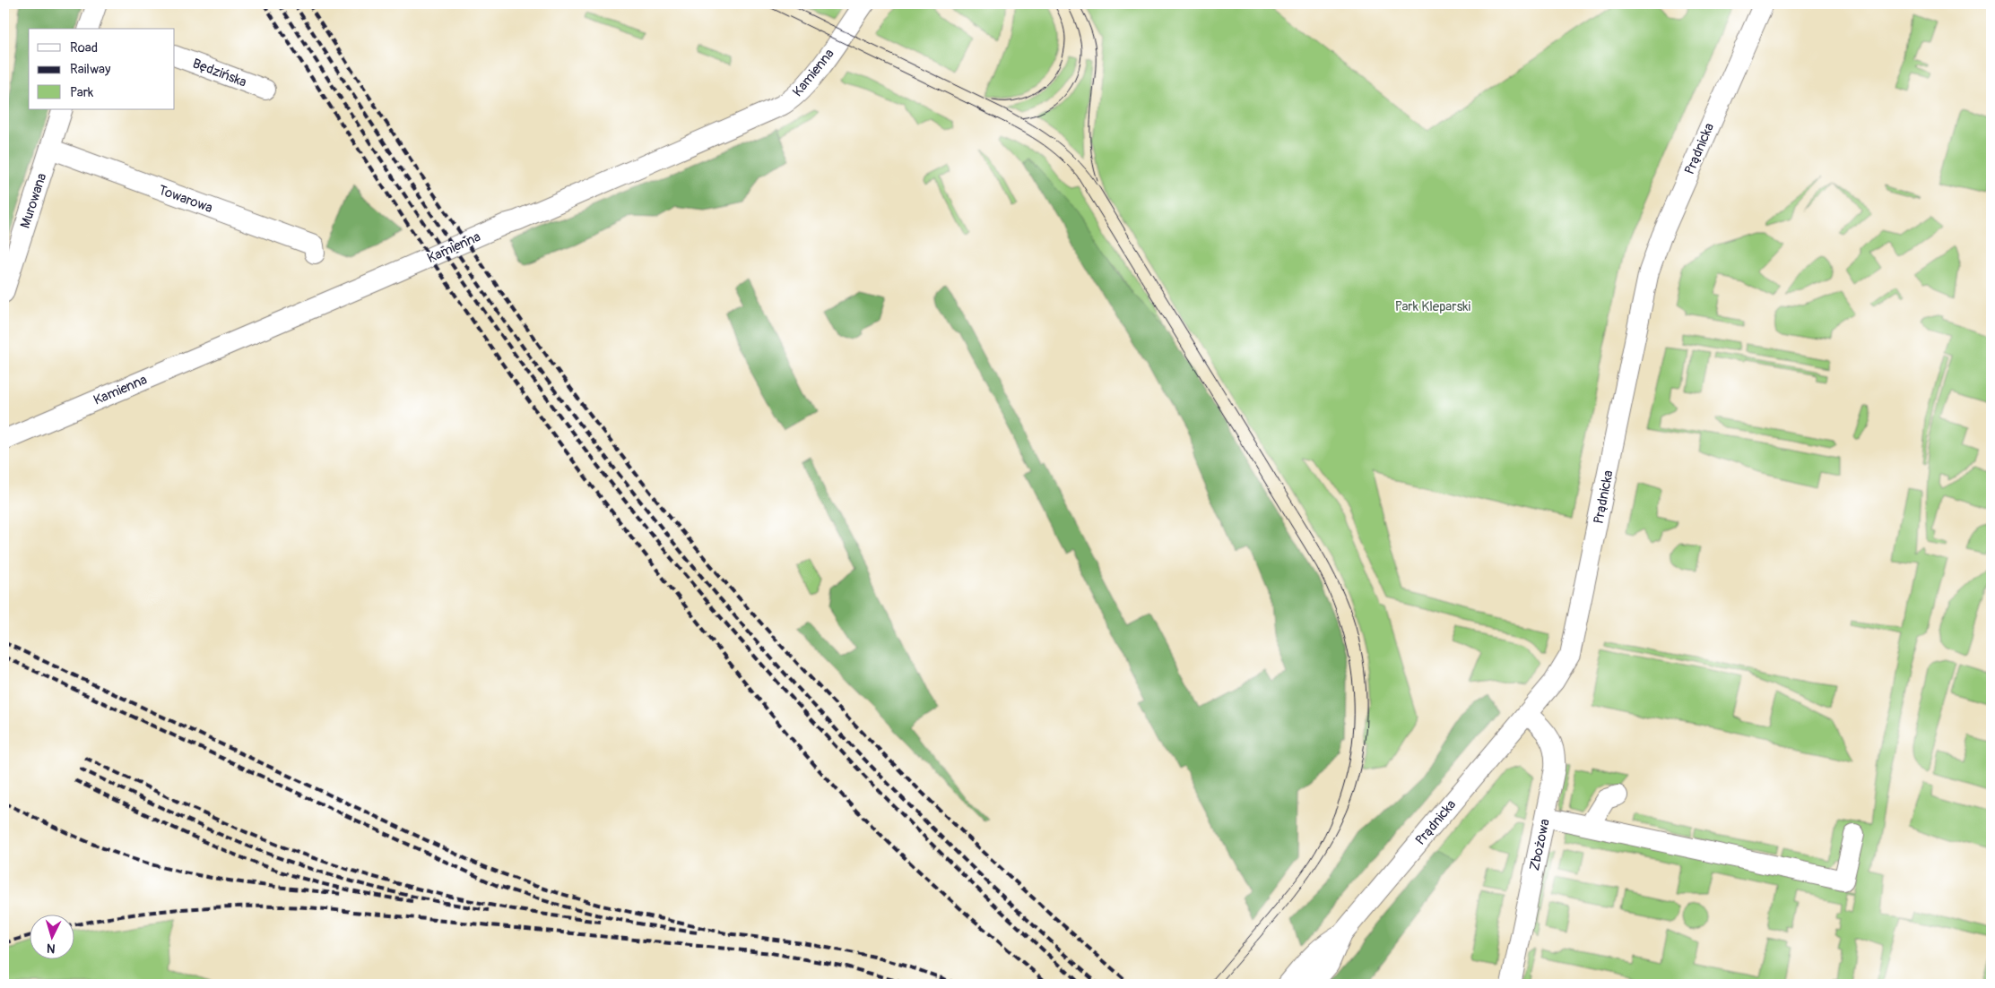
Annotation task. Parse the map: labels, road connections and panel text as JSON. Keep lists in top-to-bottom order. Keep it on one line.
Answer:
{"streets":{"street":["Będzińska","Kamienna","Prądnicka","Towarowa","Murowana","Zbożowa"]},"crossings":[["Prądnicka","Zbożowa"],["Towarowa","Murowana"]],"parks":["Park Kleparski"],"legend":["Road","Railway","Park"],"north":"bottom"}
